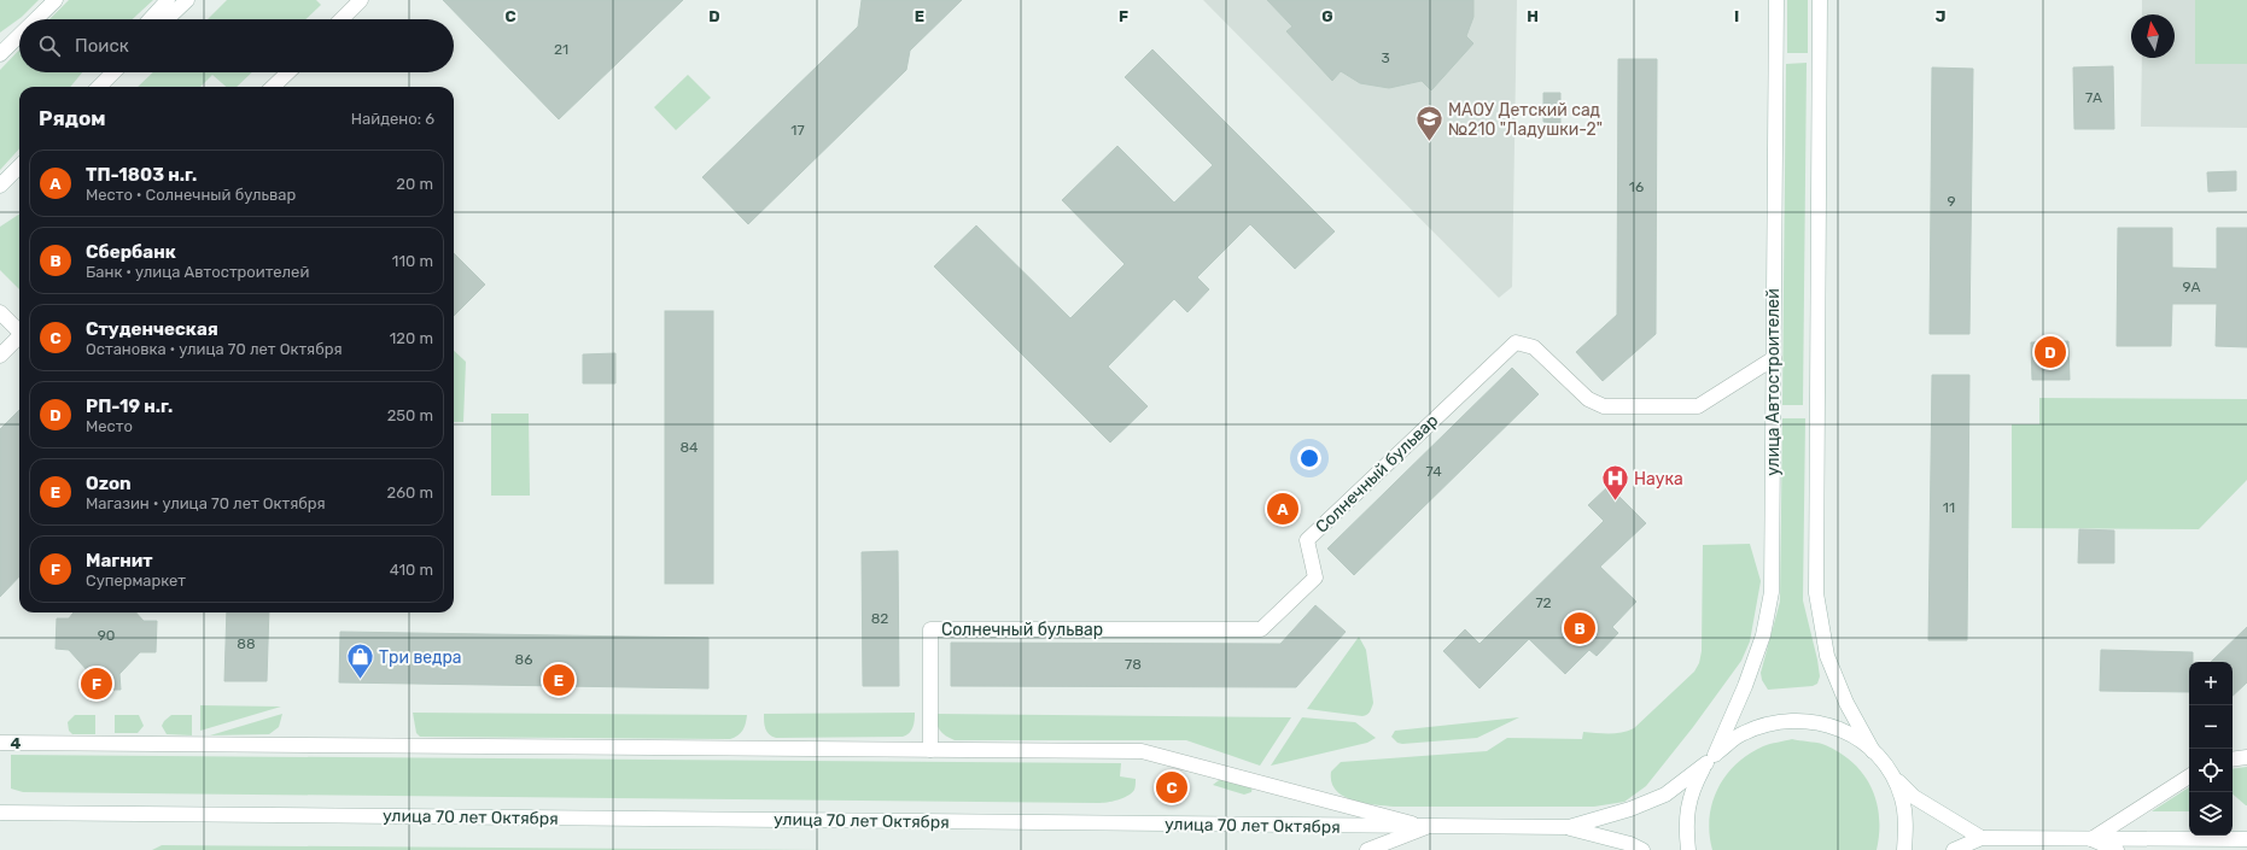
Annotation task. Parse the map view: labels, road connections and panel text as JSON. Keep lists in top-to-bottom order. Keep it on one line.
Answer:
{"streets":{"main road":["улица Автостроителей","Солнечный бульвар","улица 70 лет Октября"]},"crossings":[["улица Автостроителей","Солнечный бульвар"],["улица Автостроителей","улица 70 лет Октября"]],"places":{"school or university":["МАОУ Детский сад №210 \"Ладушки-2\""],"hospital":["Наука"],"shop":["Три ведра"]},"house_numbers":["21","3","7А","17","16","9","9А","84","74","11","72","82","90","88","86","78"],"north":"top","page":{"search":"Поиск","heading":["Рядом","Найдено: 6"],"list":[{"mark":"A","name":"ТП-1803 н.г.","note":"Место · Солнечный бульвар","value":"20 m"},{"mark":"B","name":"Сбербанк","note":"Банк · улица Автостроителей","value":"110 m"},{"mark":"C","name":"Студенческая","note":"Остановка · улица 70 лет Октября","value":"120 m"},{"mark":"D","name":"РП-19 н.г.","note":"Место","value":"250 m"},{"mark":"E","name":"Ozon","note":"Магазин · улица 70 лет Октября","value":"260 m"},{"mark":"F","name":"Магнит","note":"Супермаркет","value":"410 m"}],"pins":["D","A","B","E","F","C"],"map_buttons":["+","−"]},"grid":{"columns":["C","D","E","F","G","H","I","J"],"rows":["4"]}}
